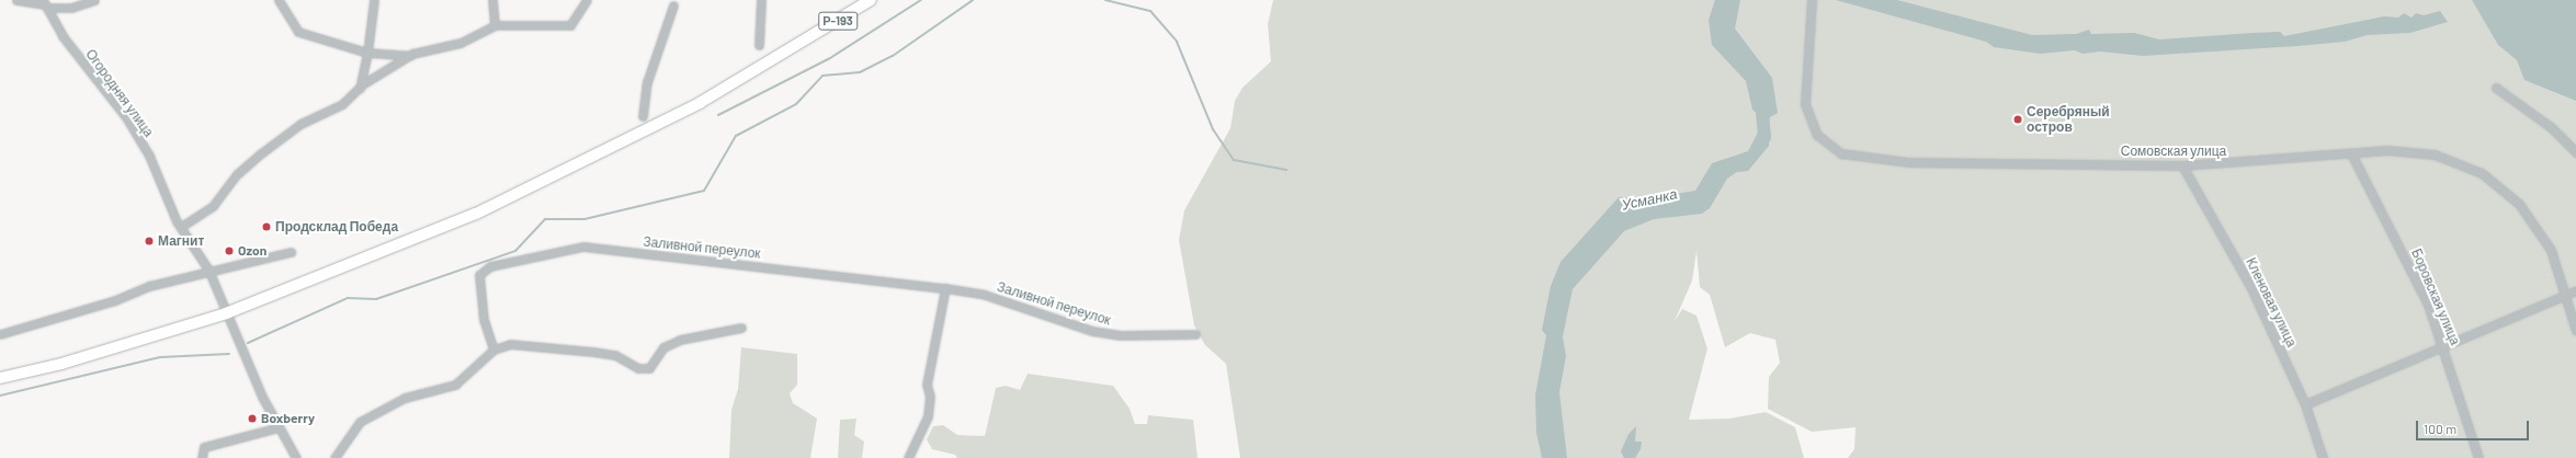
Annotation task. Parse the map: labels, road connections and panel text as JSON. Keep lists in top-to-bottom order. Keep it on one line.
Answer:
{"streets":{"highway":["Р-193"],"street":["Огородняя улица","Сомовская улица","Заливной переулок","Боровская улица","Кленовая улица"]},"crossings":[["Р-193","Огородняя улица"],["Сомовская улица","Боровская улица"],["Сомовская улица","Кленовая улица"]],"water":["Усманка"],"places":["Серебряный остров","Продсклад Победа","Магнит","Ozon","Boxberry"],"scale_bar":"100 m"}
